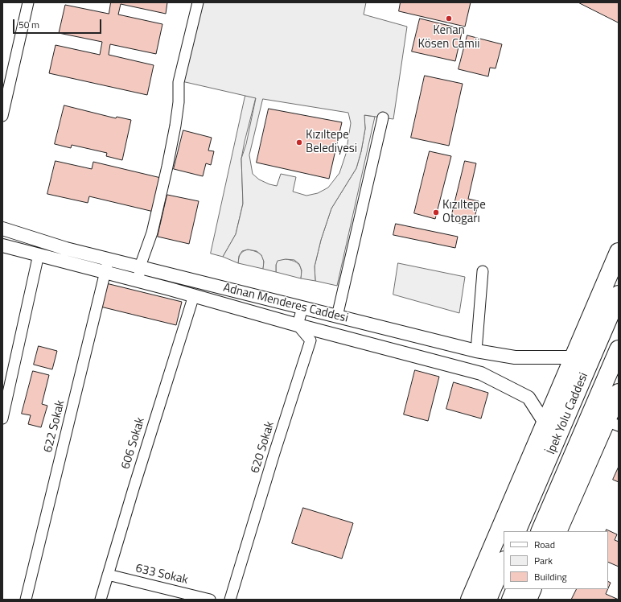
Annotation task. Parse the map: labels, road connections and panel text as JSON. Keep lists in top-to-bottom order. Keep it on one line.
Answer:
{"streets":{"highway":["İpek Yolu Caddesi"],"street":["Adnan Menderes Caddesi","622 Sokak","606 Sokak","620 Sokak","633 Sokak"]},"crossings":[["Adnan Menderes Caddesi","622 Sokak"],["Adnan Menderes Caddesi","606 Sokak"],["Adnan Menderes Caddesi","620 Sokak"],["606 Sokak","633 Sokak"]],"places":["Kenan Kösen Camii","Kızıltepe Belediyesi","Kızıltepe Otogarı"],"legend":["Road","Park","Building"],"scale_bar":"50 m"}
